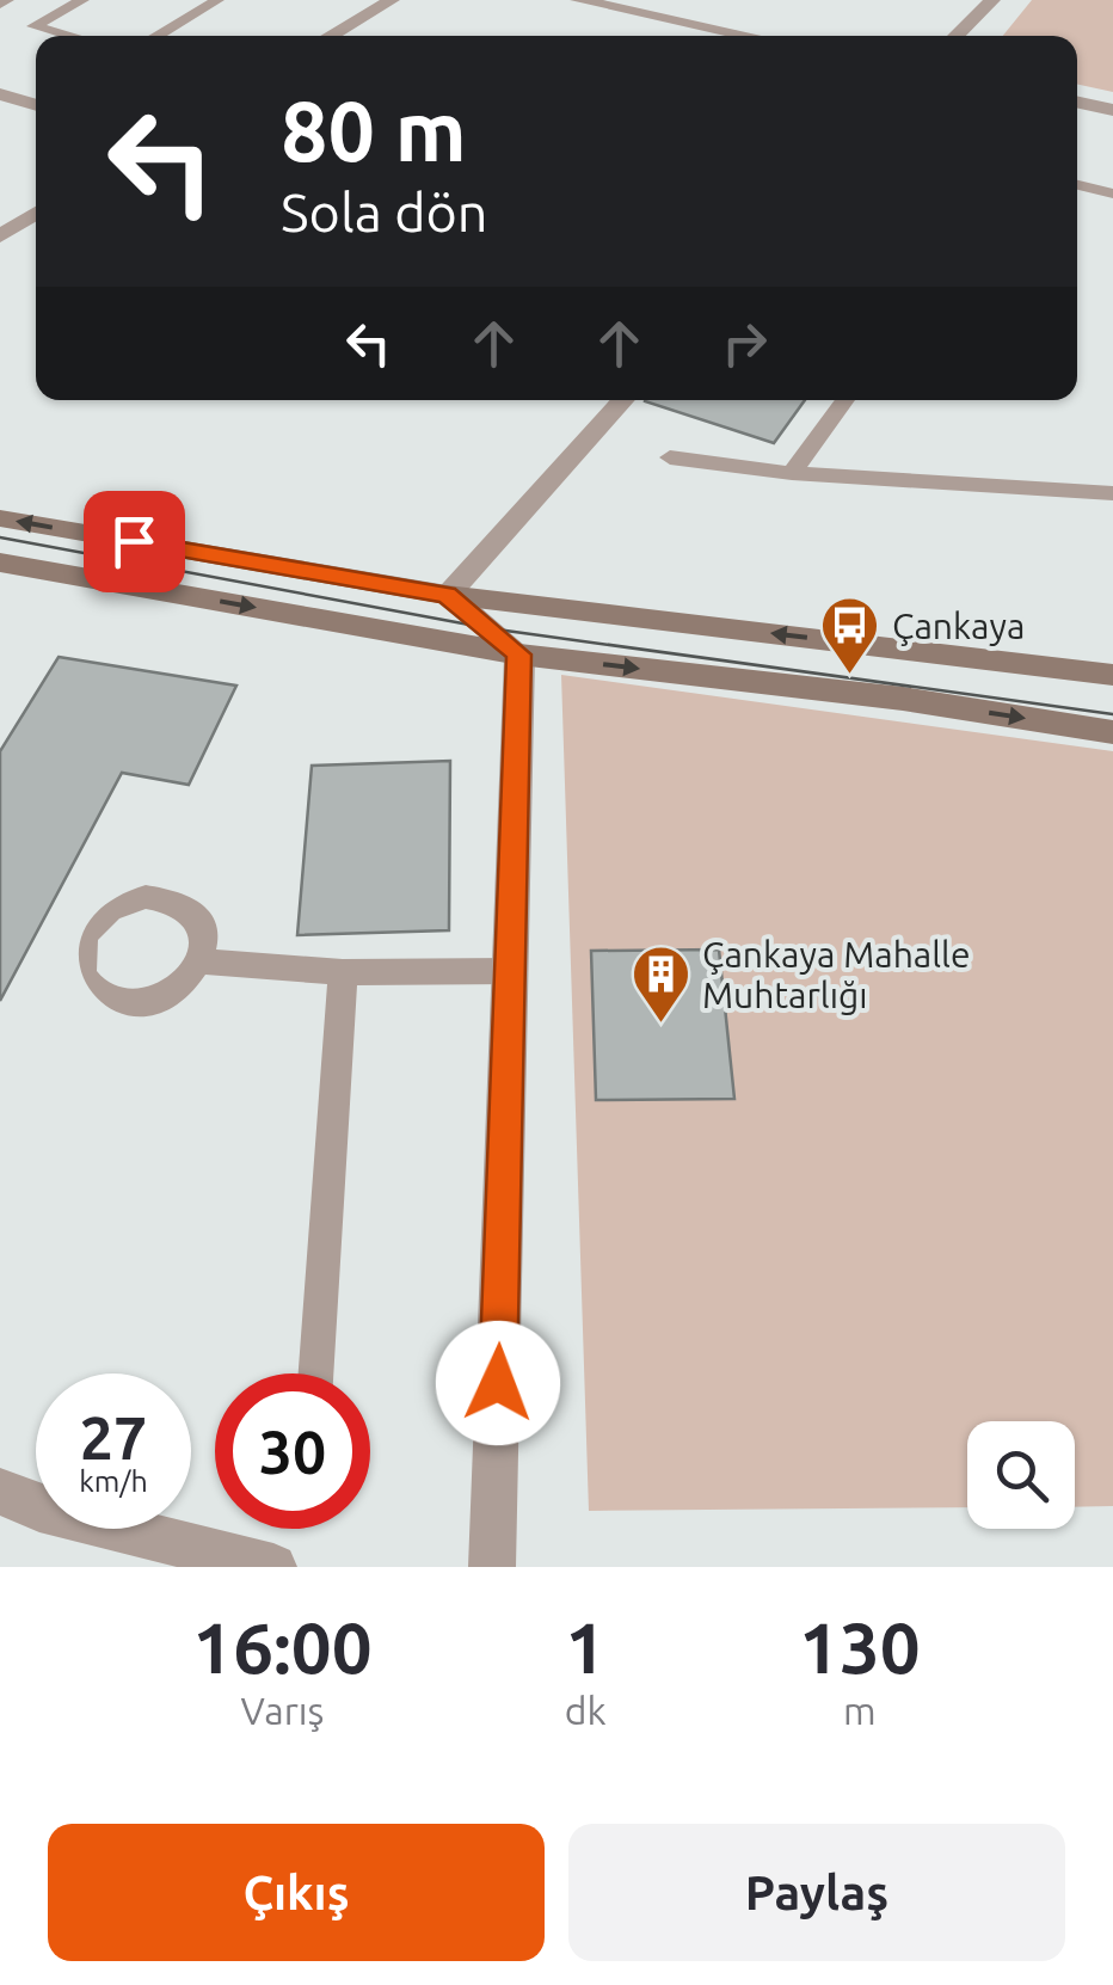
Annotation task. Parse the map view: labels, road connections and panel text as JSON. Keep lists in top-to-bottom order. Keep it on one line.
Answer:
{"places":{"bus stop":["Çankaya"],"building":["Çankaya Mahalle Muhtarlığı"]},"page":{"turn":["80 m","Sola dön"],"speed":"27 km/h","limit":"30","eta":["16:00","Varış","1","dk","130","m"],"buttons":["Çıkış","Paylaş"]}}
